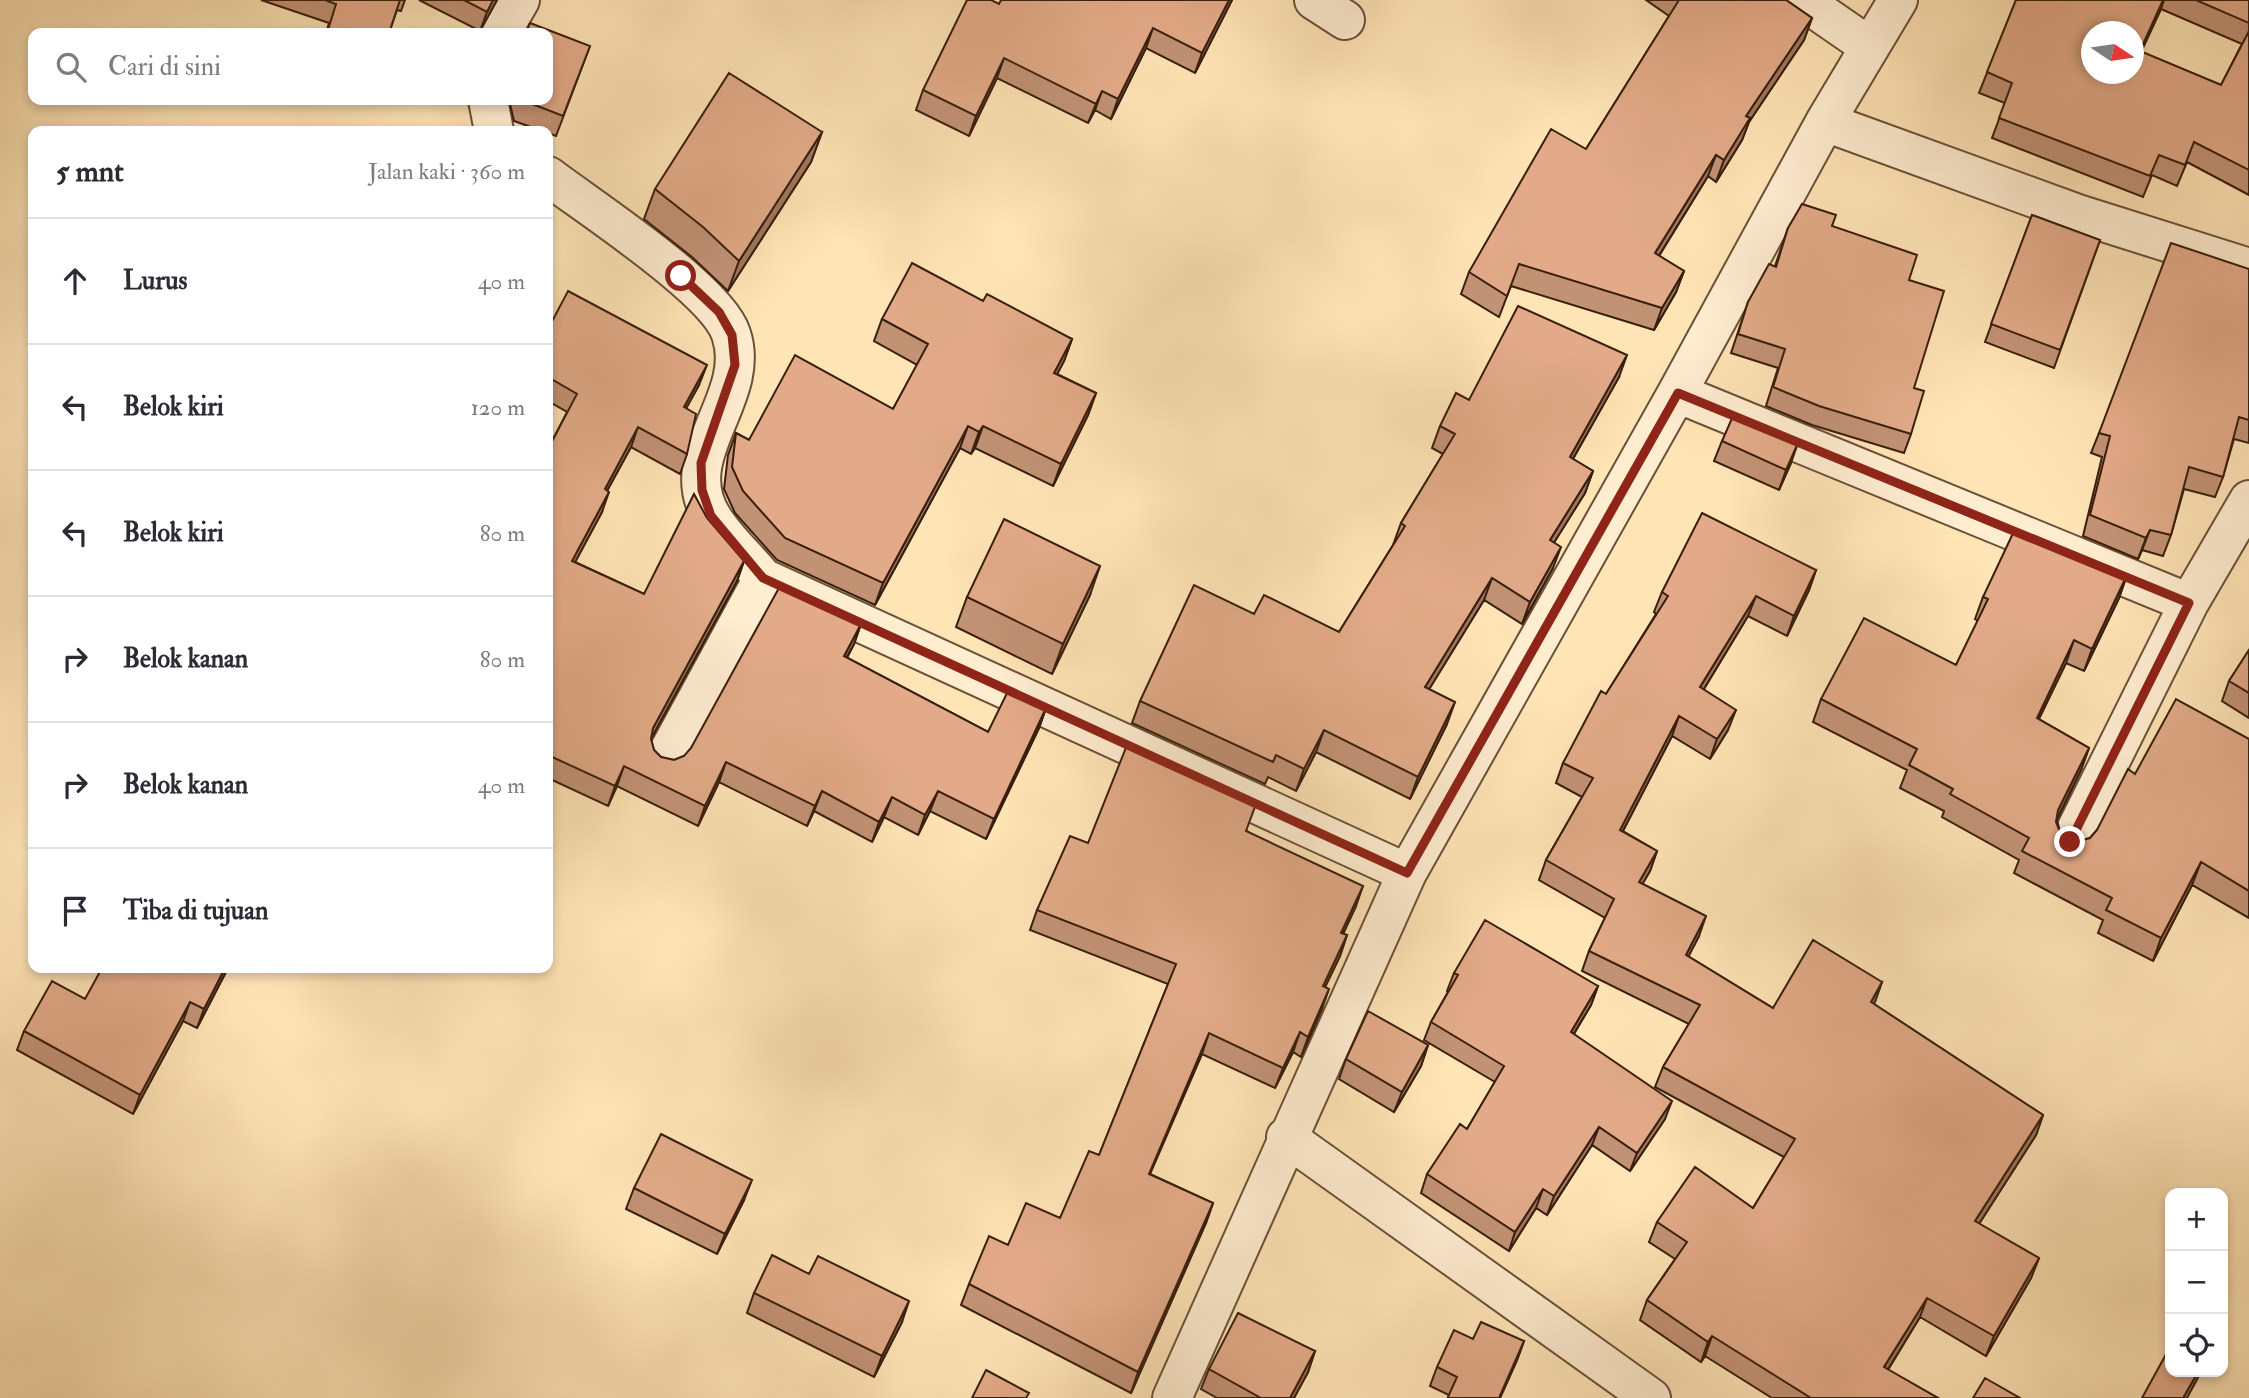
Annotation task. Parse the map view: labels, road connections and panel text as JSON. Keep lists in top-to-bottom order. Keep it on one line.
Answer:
{"north":"right","page":{"search":"Cari di sini","heading":["5 mnt","Jalan kaki · 360 m"],"list":[["Lurus","40 m"],["Belok kiri","120 m"],["Belok kiri","80 m"],["Belok kanan","80 m"],["Belok kanan","40 m"],"Tiba di tujuan"],"map_buttons":["+","−"]}}
